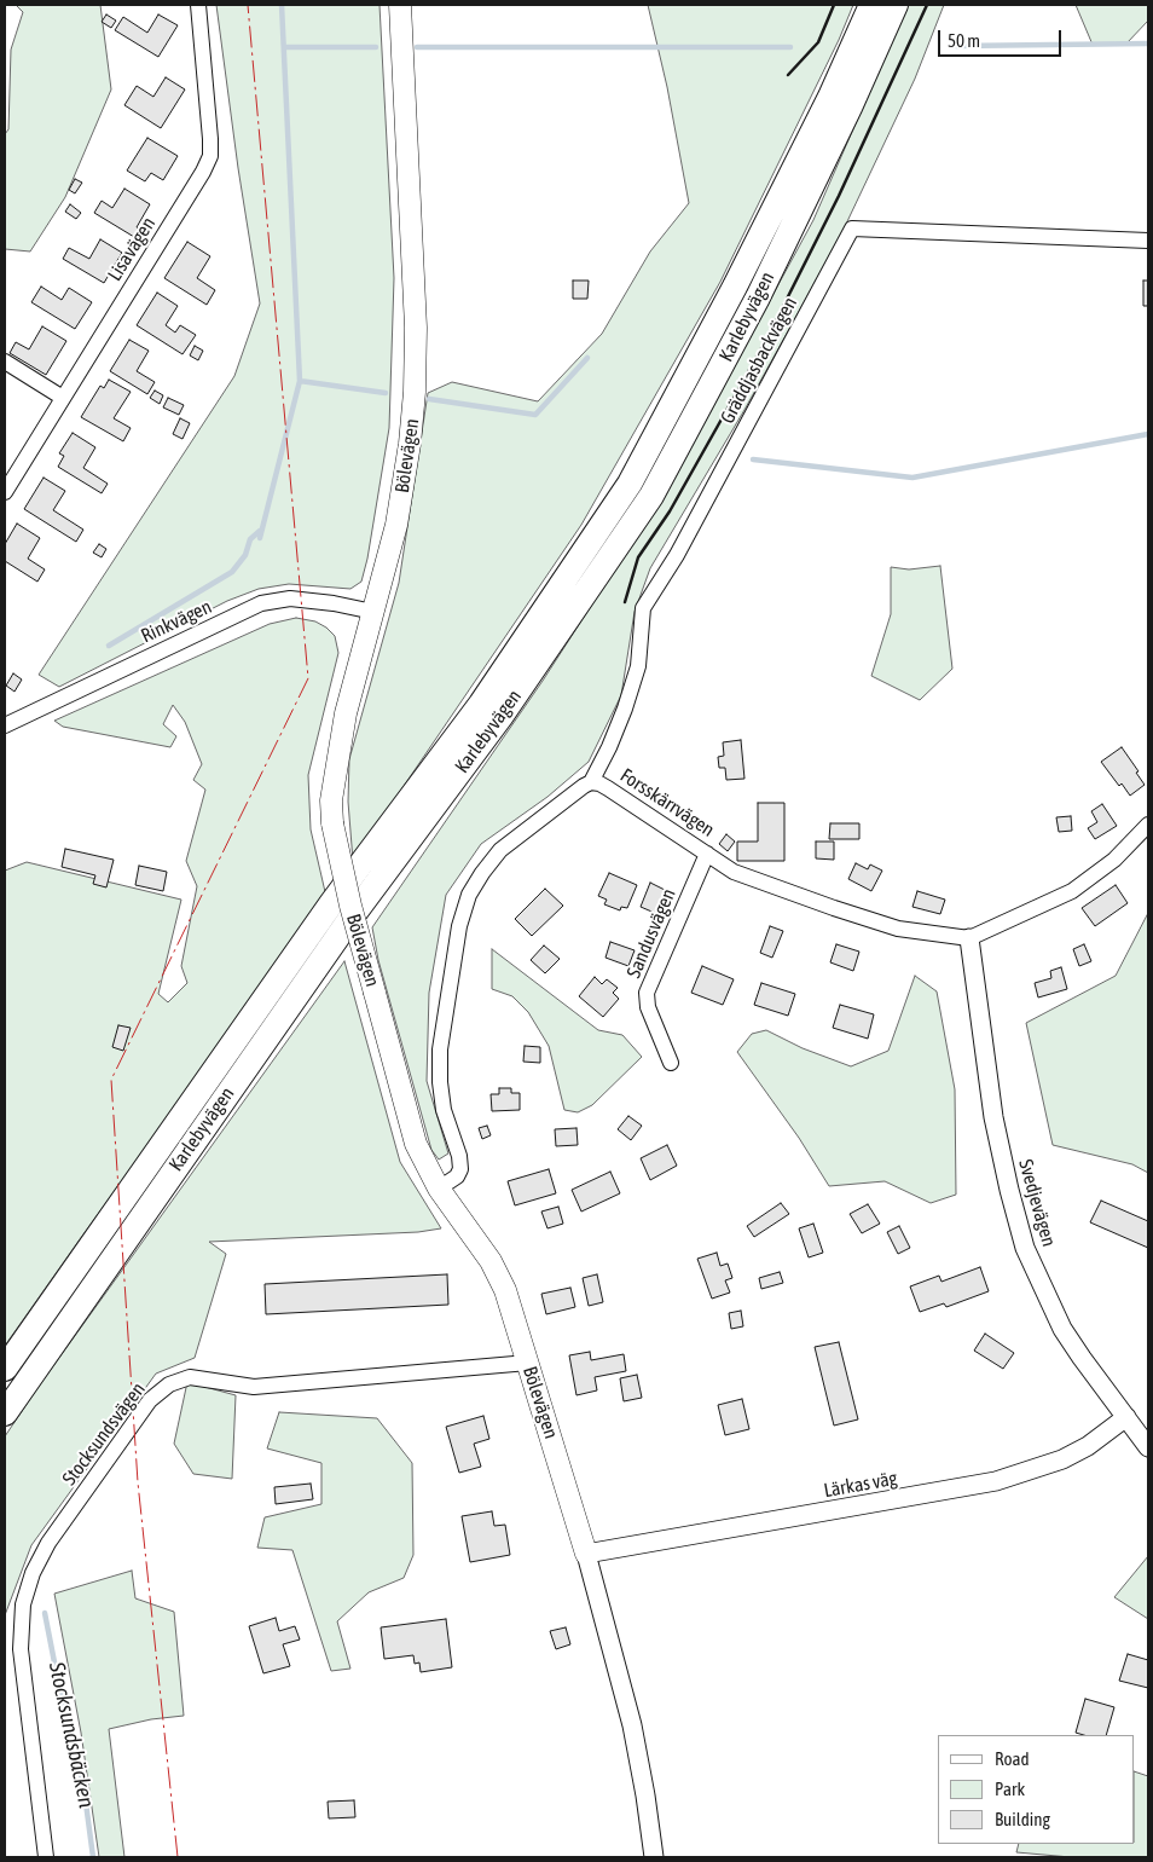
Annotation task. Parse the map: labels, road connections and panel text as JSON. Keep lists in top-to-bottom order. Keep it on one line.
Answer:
{"streets":{"highway":["Karlebyvägen"],"main road":["Bölevägen"],"street":["Lisavägen","Gräddjasbackvägen","Rinkvägen","Forsskärrvägen","Sandusvägen","Svedjevägen","Stocksundsvägen","Lärkas väg"]},"crossings":[["Gräddjasbackvägen","Forsskärrvägen"],["Bölevägen","Rinkvägen"],["Bölevägen","Forsskärrvägen"],["Bölevägen","Stocksundsvägen"],["Bölevägen","Lärkas väg"],["Forsskärrvägen","Sandusvägen"],["Forsskärrvägen","Svedjevägen"],["Svedjevägen","Lärkas väg"]],"water":["Stocksundsbäcken"],"legend":["Road","Park","Building"],"scale_bar":"50 m"}
